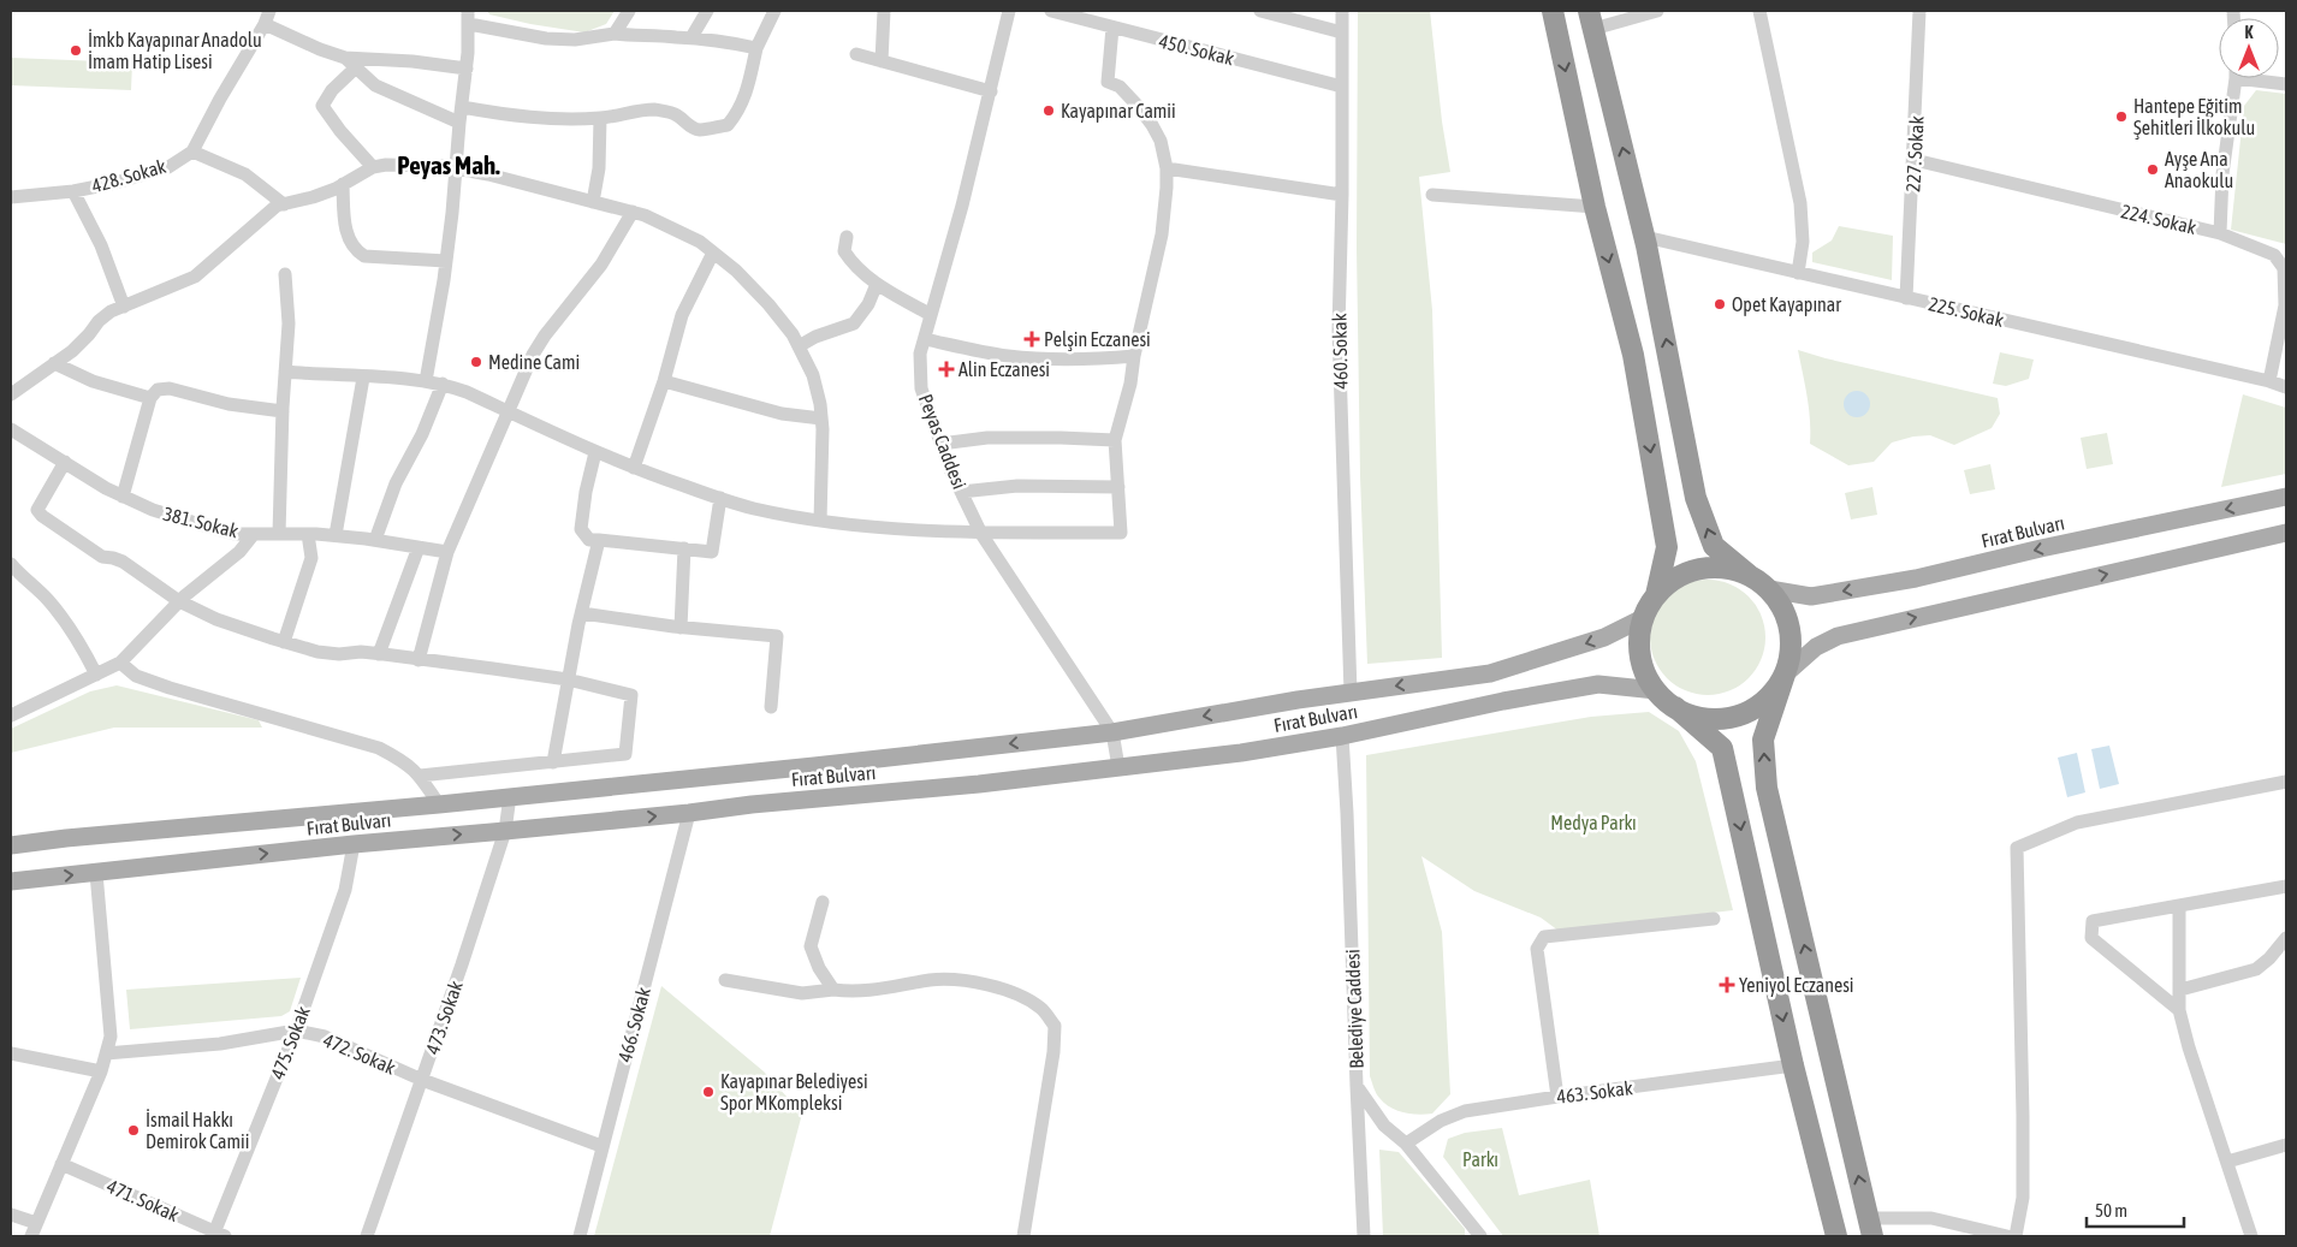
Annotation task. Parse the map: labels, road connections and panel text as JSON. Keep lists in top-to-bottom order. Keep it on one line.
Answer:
{"streets":{"main road":["Fırat Bulvarı"],"street":["450. Sokak","227. Sokak","428. Sokak","224. Sokak","225. Sokak","460. Sokak","Peyas Caddesi","381. Sokak","Belediye Caddesi","473. Sokak","466. Sokak","475. Sokak","472. Sokak","463. Sokak","471. Sokak"]},"crossings":[["450. Sokak","460. Sokak"],["227. Sokak","224. Sokak"],["227. Sokak","225. Sokak"],["224. Sokak","225. Sokak"],["460. Sokak","Fırat Bulvarı"],["Peyas Caddesi","Fırat Bulvarı"],["Fırat Bulvarı","Belediye Caddesi"],["Fırat Bulvarı","473. Sokak"],["Fırat Bulvarı","466. Sokak"],["Fırat Bulvarı","475. Sokak"],["Belediye Caddesi","463. Sokak"],["473. Sokak","472. Sokak"],["466. Sokak","472. Sokak"],["475. Sokak","472. Sokak"],["475. Sokak","471. Sokak"]],"districts":["Peyas Mah."],"parks":["Medya Parkı","Parkı"],"places":{"other":["İmkb Kayapınar Anadolu İmam Hatip Lisesi","Kayapınar Camii","Hantepe Eğitim Şehitleri İlkokulu","Ayşe Ana Anaokulu","Opet Kayapınar","Medine Cami","Kayapınar Belediyesi Spor MKompleksi","İsmail Hakkı Demirok Camii"],"health":["Pelşin Eczanesi","Alin Eczanesi","Yeniyol Eczanesi"]},"scale_bar":"50 m","north":"top"}
